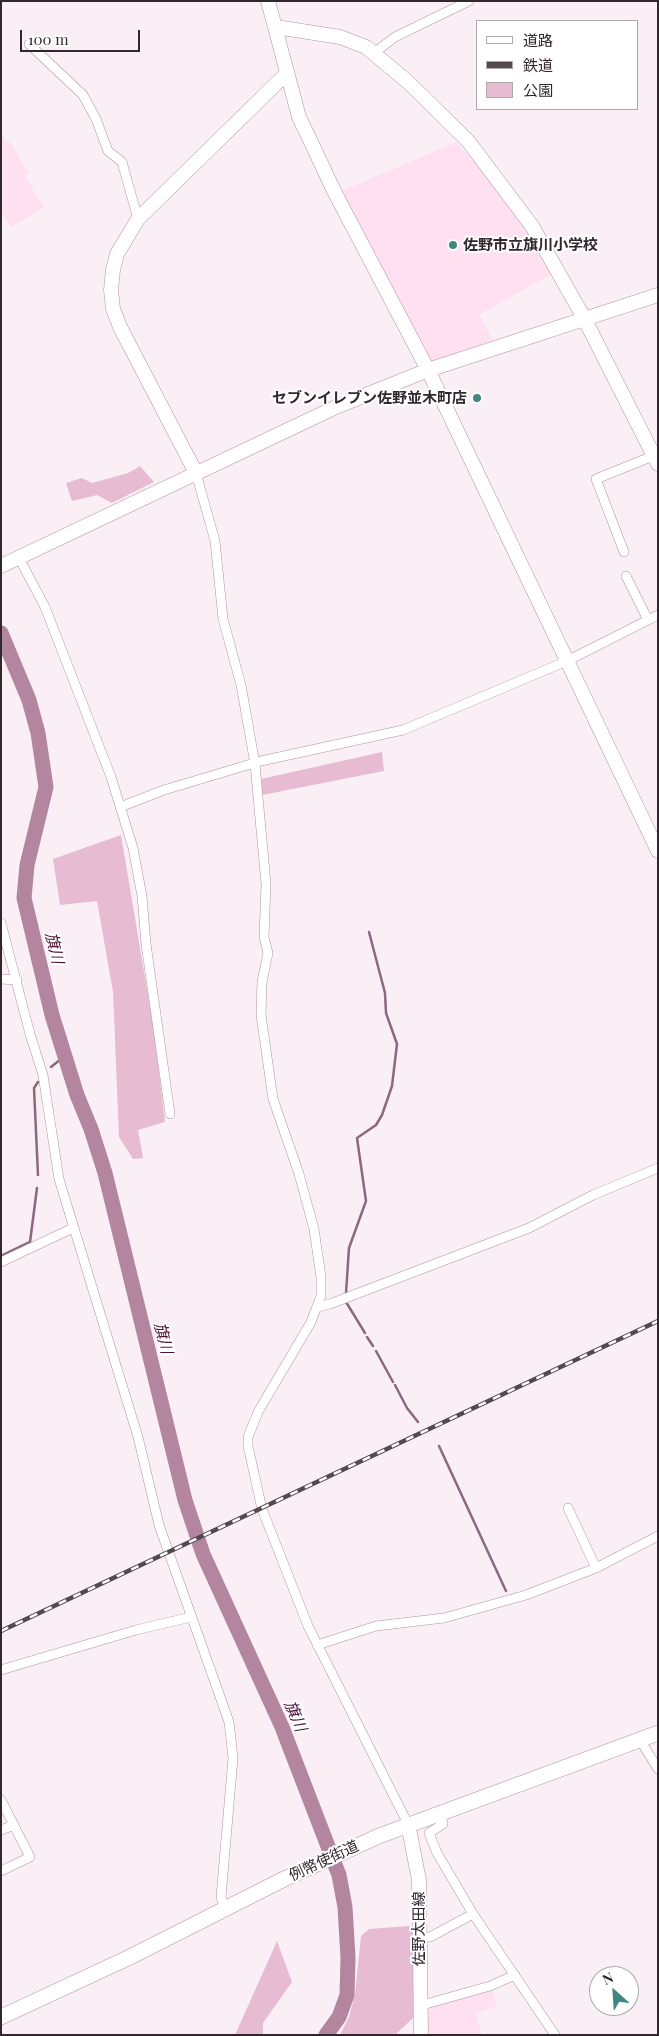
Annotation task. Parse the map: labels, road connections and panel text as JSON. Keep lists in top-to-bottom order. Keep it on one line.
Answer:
{"streets":{"main road":["例幣使街道"],"street":["佐野太田線"]},"crossings":[["例幣使街道","佐野太田線"]],"water":["旗川"],"places":["佐野市立旗川小学校","セブンイレブン佐野並木町店"],"legend":["道路","鉄道","公園"],"scale_bar":"100 m","north":"top left"}
